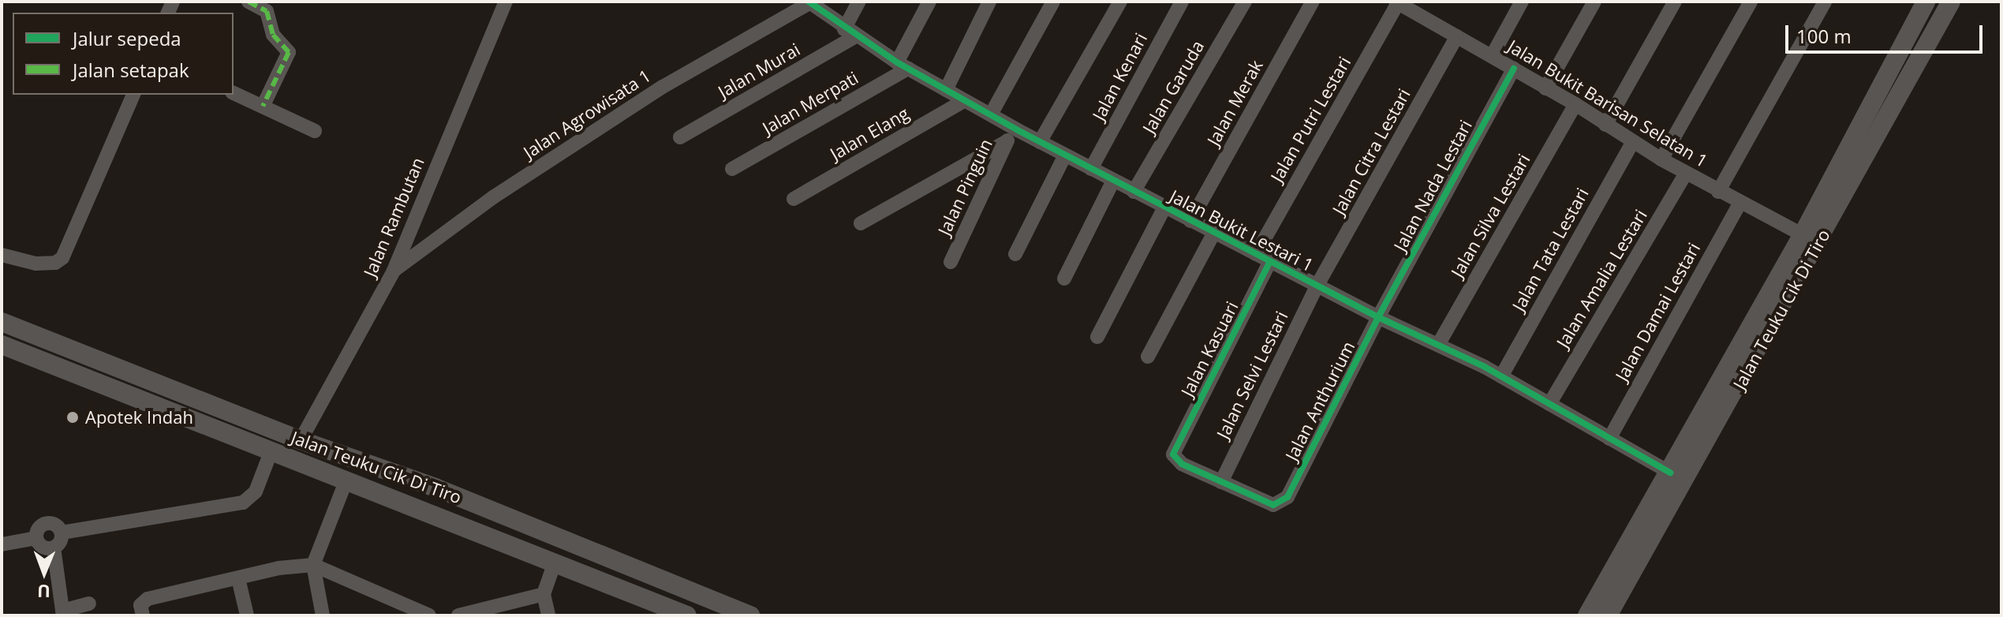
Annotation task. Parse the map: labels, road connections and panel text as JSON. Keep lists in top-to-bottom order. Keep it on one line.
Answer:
{"streets":{"street":["Jalan Murai","Jalan Kenari","Jalan Garuda","Jalan Merpati","Jalan Merak","Jalan Bukit Barisan Selatan 1","Jalan Agrowisata 1","Jalan Putri Lestari","Jalan Elang","Jalan Citra Lestari","Jalan Nada Lestari","Jalan Pinguin","Jalan Silva Lestari","Jalan Rambutan","Jalan Bukit Lestari 1","Jalan Tata Lestari","Jalan Amalia Lestari","Jalan Teuku Cik Di Tiro","Jalan Damai Lestari","Jalan Kasuari","Jalan Selvi Lestari","Jalan Anthurium"]},"crossings":[["Jalan Murai","Jalan Bukit Lestari 1"],["Jalan Kenari","Jalan Bukit Lestari 1"],["Jalan Garuda","Jalan Bukit Lestari 1"],["Jalan Merpati","Jalan Bukit Lestari 1"],["Jalan Merak","Jalan Bukit Lestari 1"],["Jalan Bukit Barisan Selatan 1","Jalan Putri Lestari"],["Jalan Bukit Barisan Selatan 1","Jalan Citra Lestari"],["Jalan Bukit Barisan Selatan 1","Jalan Nada Lestari"],["Jalan Bukit Barisan Selatan 1","Jalan Silva Lestari"],["Jalan Bukit Barisan Selatan 1","Jalan Tata Lestari"],["Jalan Bukit Barisan Selatan 1","Jalan Amalia Lestari"],["Jalan Bukit Barisan Selatan 1","Jalan Teuku Cik Di Tiro"],["Jalan Bukit Barisan Selatan 1","Jalan Damai Lestari"],["Jalan Agrowisata 1","Jalan Rambutan"],["Jalan Agrowisata 1","Jalan Bukit Lestari 1"],["Jalan Putri Lestari","Jalan Bukit Lestari 1"],["Jalan Elang","Jalan Bukit Lestari 1"],["Jalan Citra Lestari","Jalan Bukit Lestari 1"],["Jalan Citra Lestari","Jalan Selvi Lestari"],["Jalan Nada Lestari","Jalan Bukit Lestari 1"],["Jalan Nada Lestari","Jalan Anthurium"],["Jalan Pinguin","Jalan Bukit Lestari 1"],["Jalan Silva Lestari","Jalan Bukit Lestari 1"],["Jalan Rambutan","Jalan Teuku Cik Di Tiro"],["Jalan Bukit Lestari 1","Jalan Tata Lestari"],["Jalan Bukit Lestari 1","Jalan Amalia Lestari"],["Jalan Bukit Lestari 1","Jalan Teuku Cik Di Tiro"],["Jalan Bukit Lestari 1","Jalan Damai Lestari"],["Jalan Bukit Lestari 1","Jalan Kasuari"],["Jalan Bukit Lestari 1","Jalan Selvi Lestari"],["Jalan Bukit Lestari 1","Jalan Anthurium"],["Jalan Kasuari","Jalan Selvi Lestari"],["Jalan Kasuari","Jalan Anthurium"],["Jalan Selvi Lestari","Jalan Anthurium"]],"places":["Apotek Indah"],"legend":["Jalur sepeda","Jalan setapak"],"scale_bar":"100 m","north":"bottom"}
